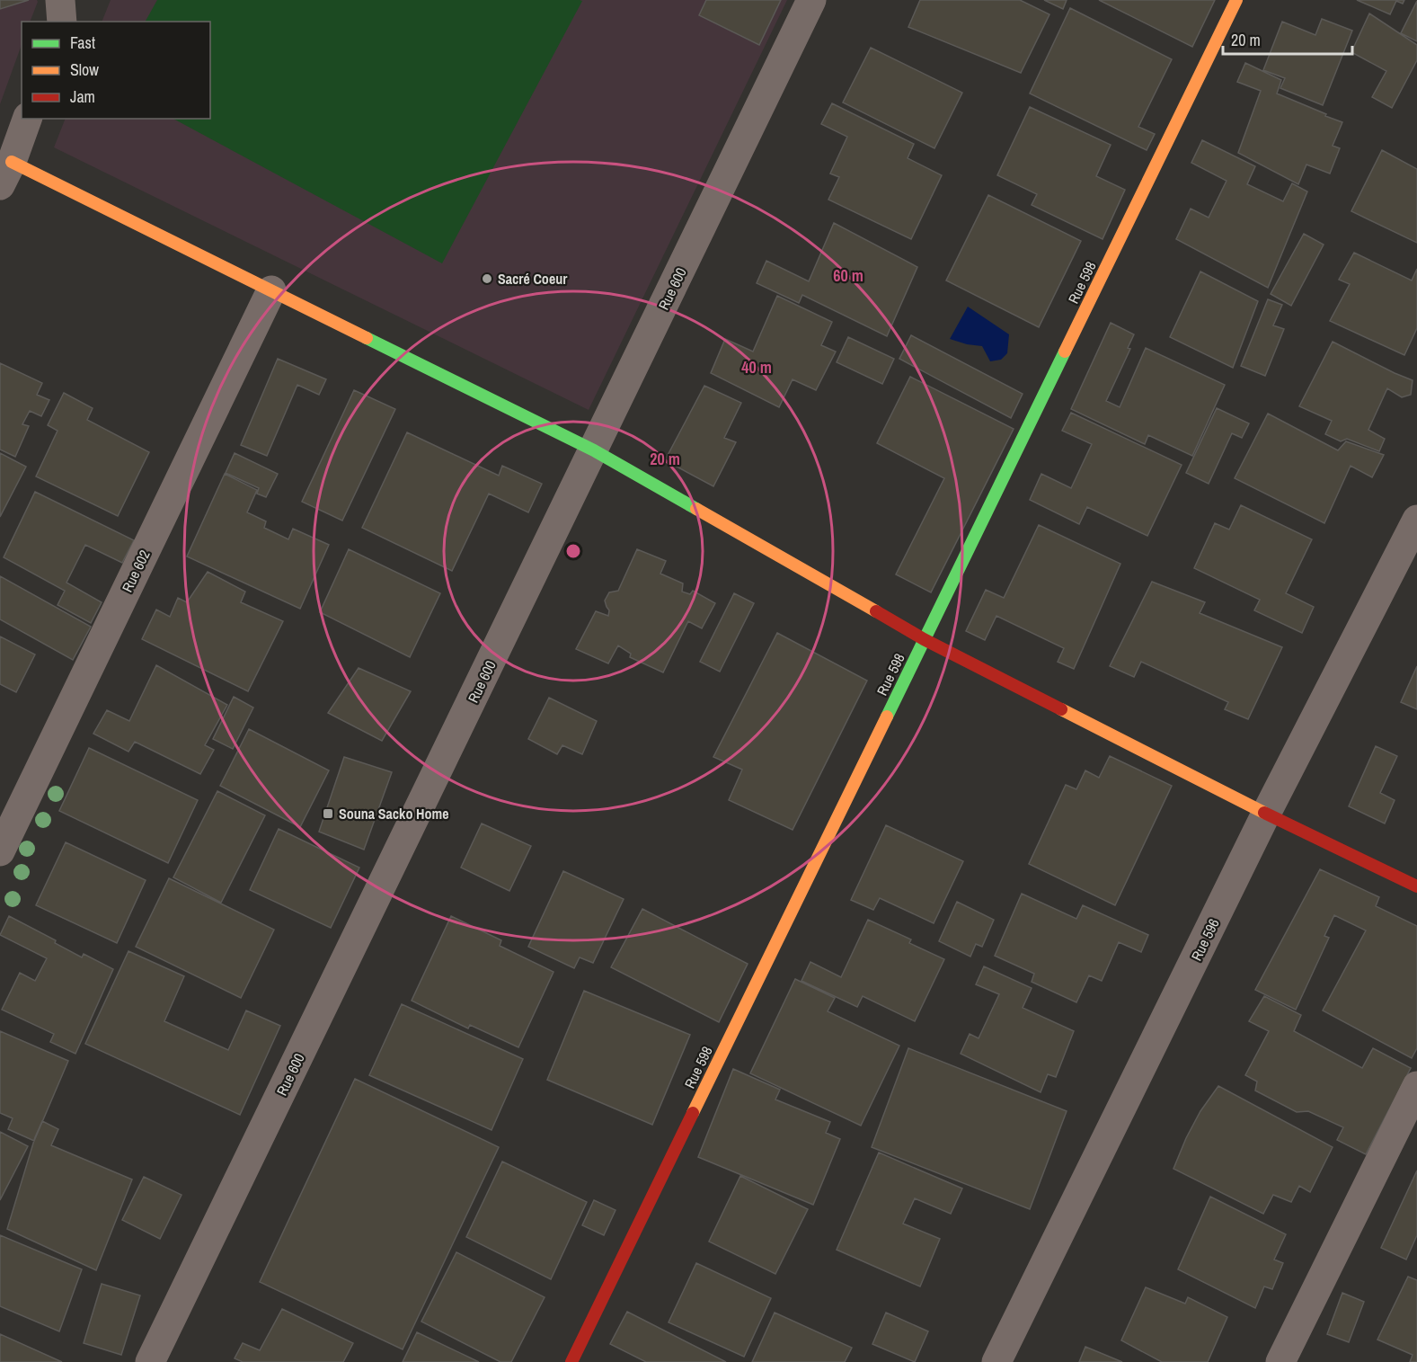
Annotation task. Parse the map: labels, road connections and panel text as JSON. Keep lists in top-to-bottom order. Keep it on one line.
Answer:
{"streets":{"street":["Rue 598","Rue 600","Rue 602","Rue 596"]},"places":{"other":["Sacré Coeur"],"transit":["Souna Sacko Home"]},"legend":["Fast","Slow","Jam"],"scale_bar":"20 m","rings":["60 m","40 m","20 m"]}
